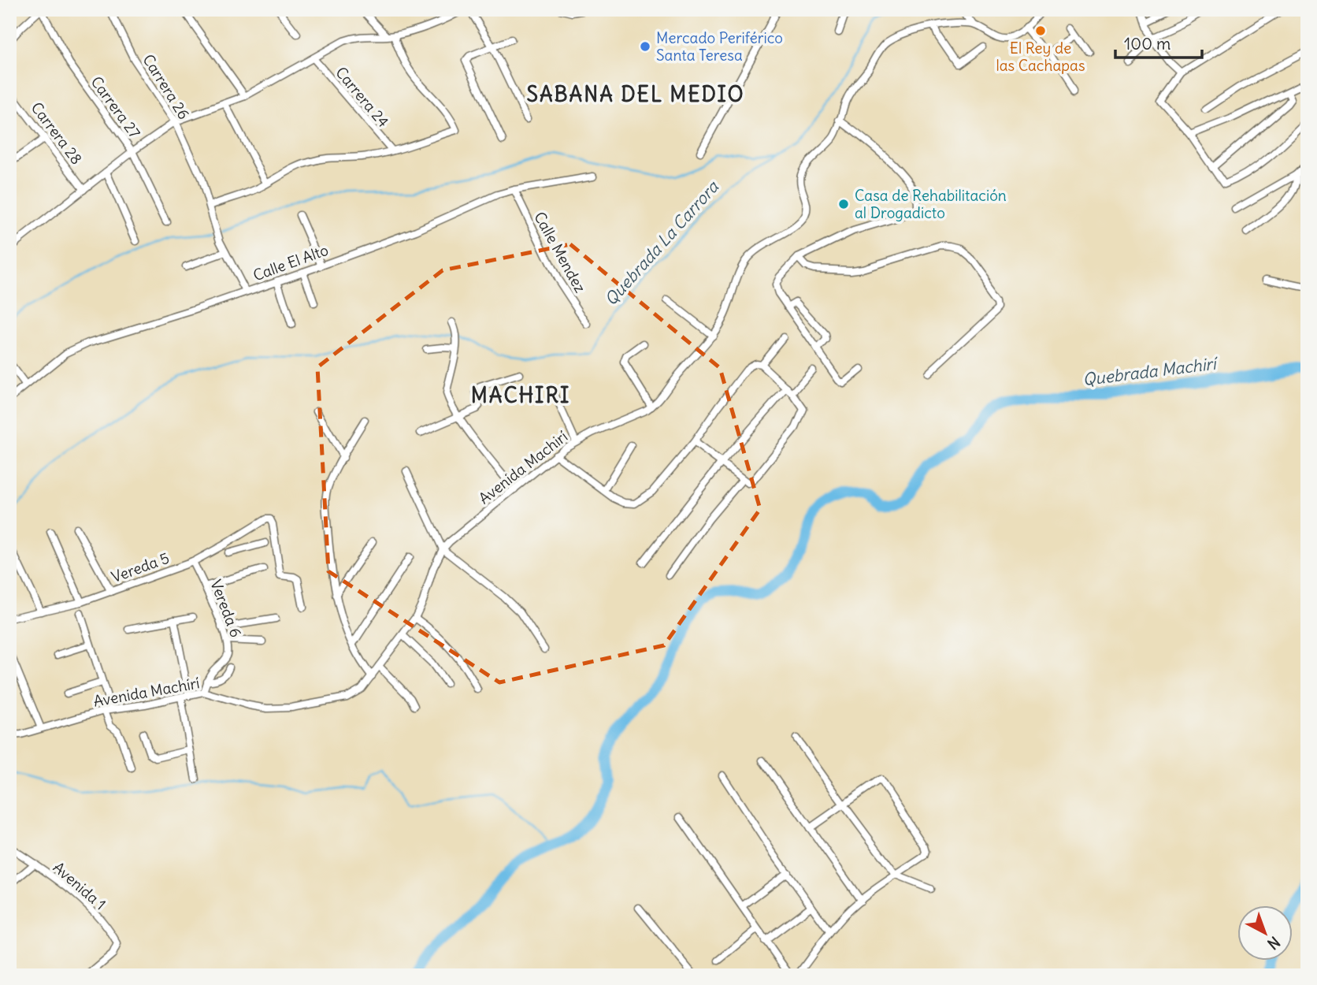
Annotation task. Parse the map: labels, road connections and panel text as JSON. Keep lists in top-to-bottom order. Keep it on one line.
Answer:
{"streets":{"street":["Carrera 26","Carrera 24","Carrera 27","Carrera 28","Calle Mendez","Calle El Alto","Avenida Machirí","Vereda 5","Vereda 6","Avenida 1"]},"crossings":[["Carrera 26","Calle El Alto"],["Calle Mendez","Calle El Alto"],["Avenida Machirí","Vereda 6"],["Vereda 5","Vereda 6"]],"districts":["SABANA DEL MEDIO","MACHIRI"],"water":["Quebrada La Carrora","Quebrada Machirí"],"places":["El Rey de las Cachapas","Mercado Periférico Santa Teresa","Casa de Rehabilitación al Drogadicto"],"scale_bar":"100 m","north":"bottom right"}
